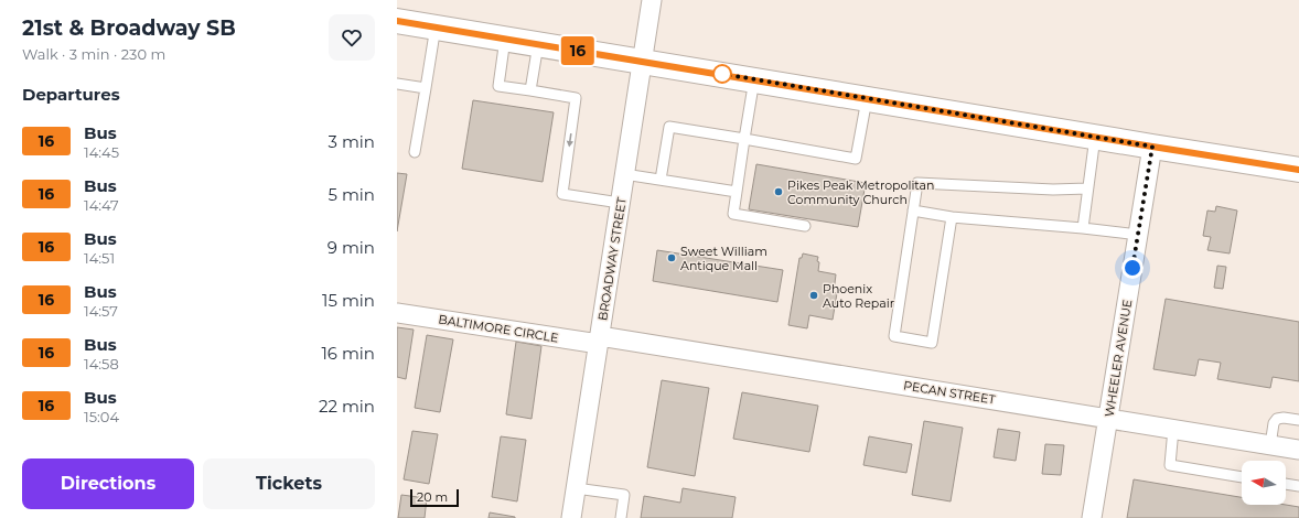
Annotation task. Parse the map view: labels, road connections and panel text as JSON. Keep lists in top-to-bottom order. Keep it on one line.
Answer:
{"streets":{"street":["BROADWAY STREET","BALTIMORE CIRCLE","WHEELER AVENUE","PECAN STREET"]},"crossings":[["BROADWAY STREET","BALTIMORE CIRCLE"],["BROADWAY STREET","PECAN STREET"],["BALTIMORE CIRCLE","PECAN STREET"],["WHEELER AVENUE","PECAN STREET"]],"places":["Pikes Peak Metropolitan Community Church","Sweet William Antique Mall","Phoenix Auto Repair"],"lines":["bus line 16"],"scale_bar":"20 m","north":"left","page":{"heading":[["21st & Broadway SB","Walk · 3 min · 230 m"],"Departures"],"on_map":"16","list":[{"mark":"16","name":"Bus","note":"14:45","value":"3 min"},{"mark":"16","name":"Bus","note":"14:47","value":"5 min"},{"mark":"16","name":"Bus","note":"14:51","value":"9 min"},{"mark":"16","name":"Bus","note":"14:57","value":"15 min"},{"mark":"16","name":"Bus","note":"14:58","value":"16 min"},{"mark":"16","name":"Bus","note":"15:04","value":"22 min"}],"buttons":["Directions","Tickets"],"scale":"20 m"}}
